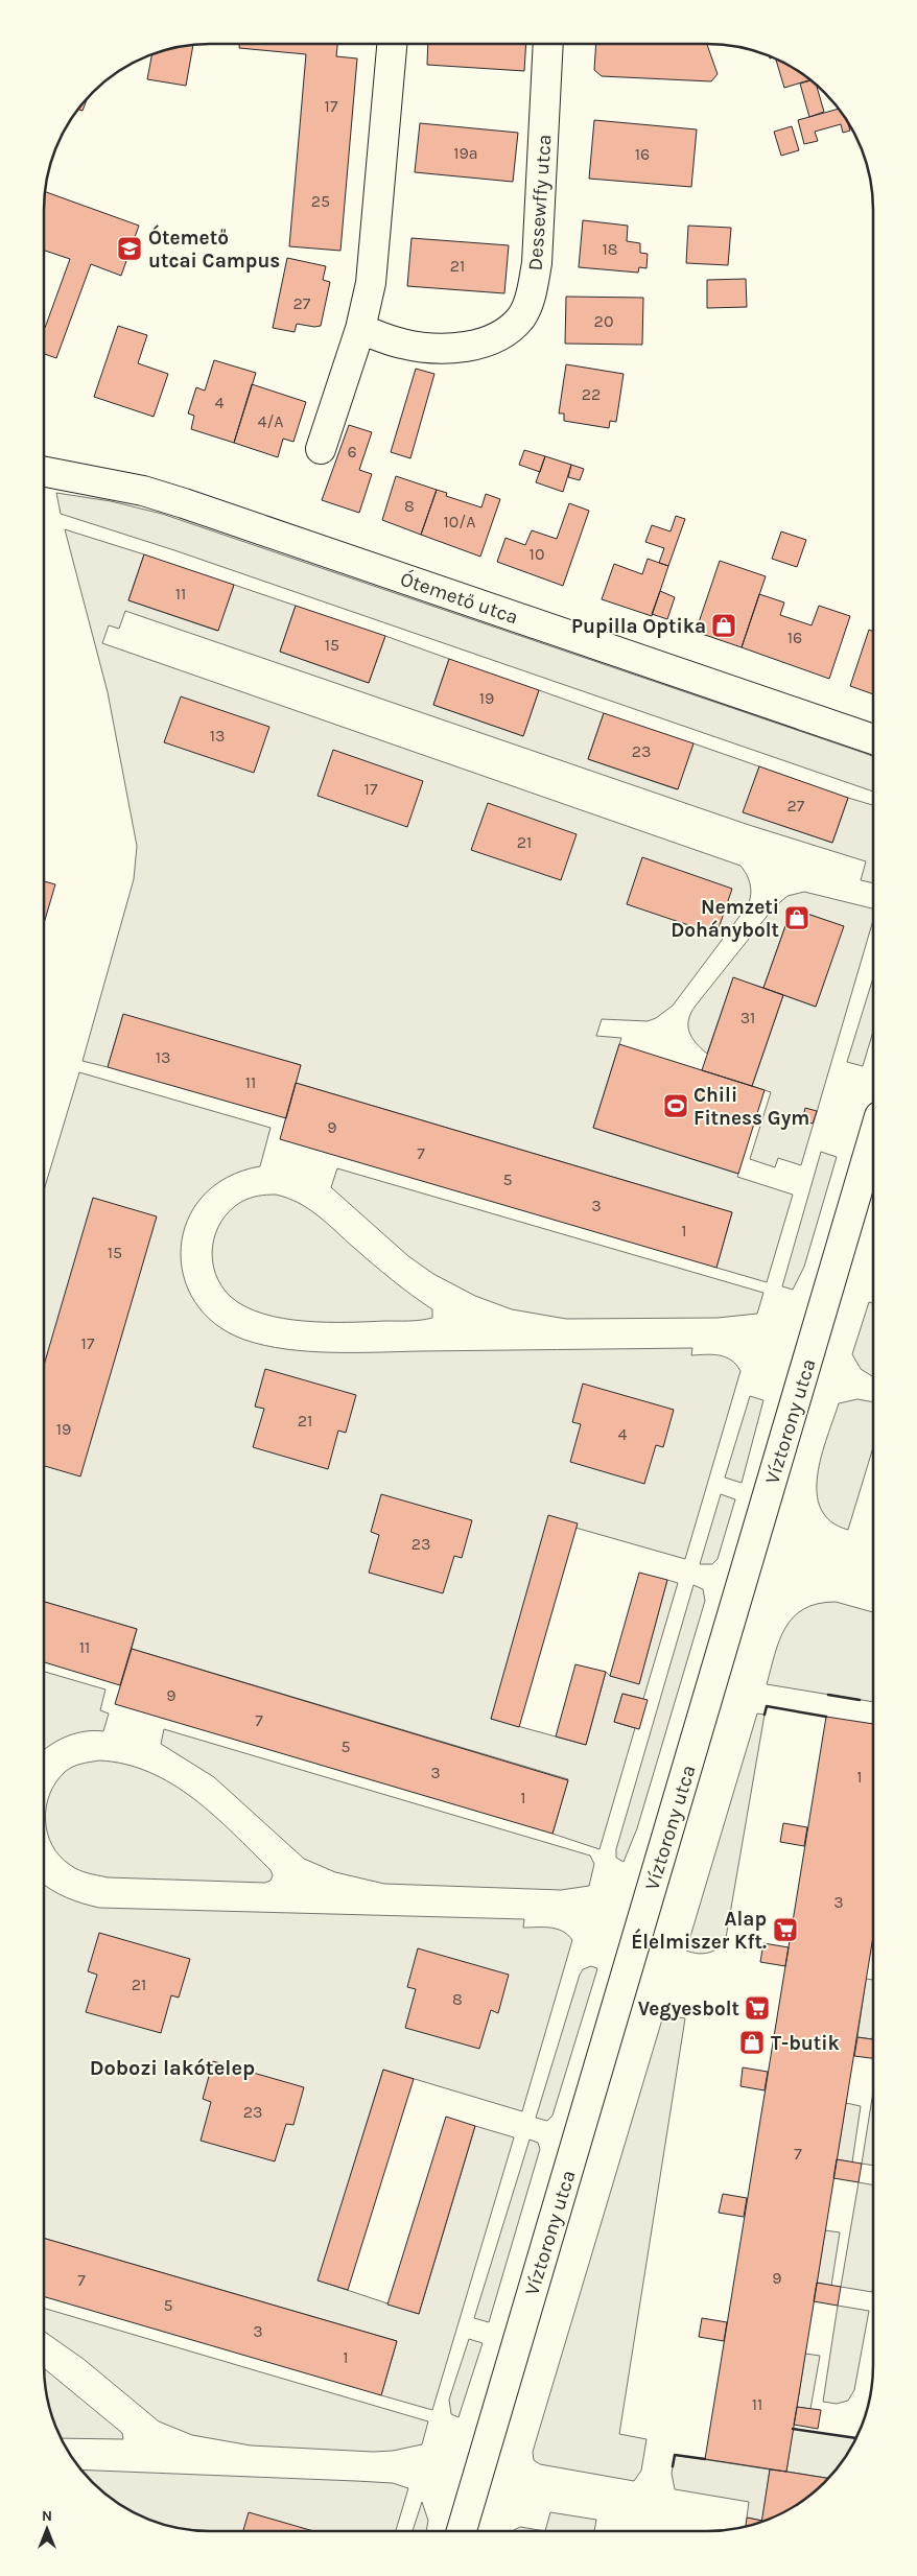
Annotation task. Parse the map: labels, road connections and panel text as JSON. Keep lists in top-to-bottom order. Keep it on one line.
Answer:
{"streets":{"street":["Dessewffy utca","Ótemető utca","Víztorony utca"]},"districts":["Dobozi lakótelep"],"places":{"school or university":["Ótemető utcai Campus"],"shop":["Pupilla Optika","Nemzeti Dohánybolt","T-butik"],"sports":["Chili Fitness Gym"],"supermarket":["Alap Élelmiszer Kft.","Vegyesbolt"]},"house_numbers":["17","19a","16","25","18","21","27","20","22","4","4/A","6","8","10/A","10","11","16","15","19","13","23","17","27","21","31","13","11","9","7","5","3","1","15","17","21","19","4","23","11","9","7","5","3","1","1","3","21","8","23","7","9","7","5","3","1","11"],"north":"top"}
